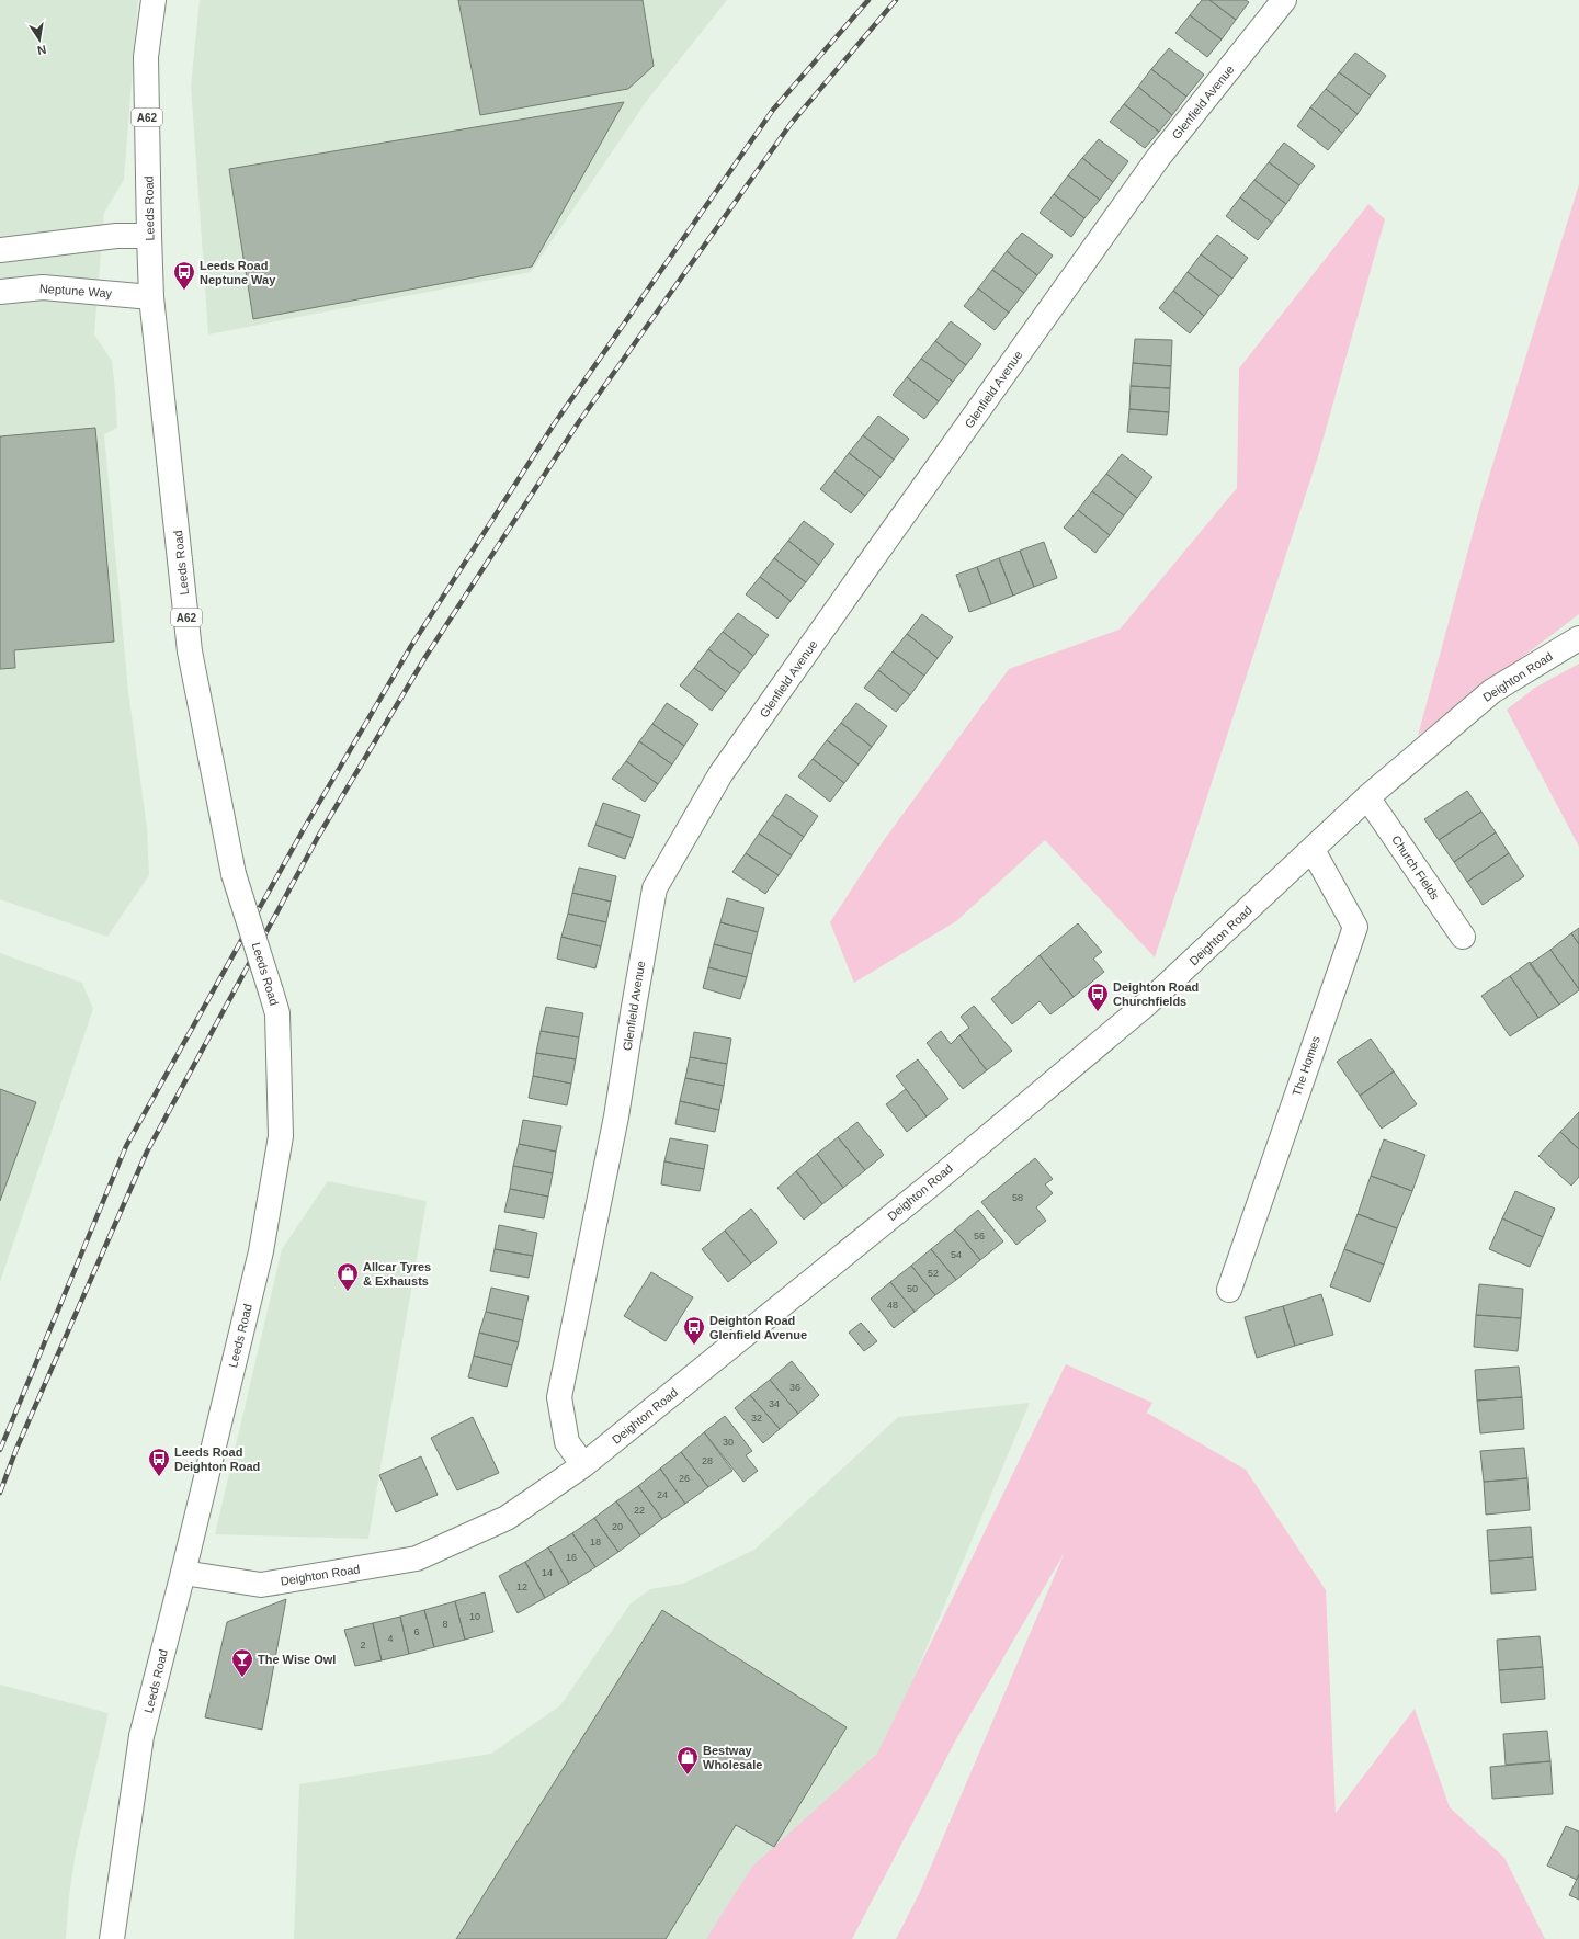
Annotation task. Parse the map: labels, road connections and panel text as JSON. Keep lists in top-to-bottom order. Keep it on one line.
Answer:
{"streets":{"street":["Glenfield Avenue","A62","Leeds Road","Neptune Way","Deighton Road","Church Fields","The Homes"]},"crossings":[["Glenfield Avenue","Deighton Road"],["Leeds Road","Neptune Way"],["Leeds Road","Deighton Road"],["Deighton Road","Church Fields"],["Deighton Road","The Homes"]],"places":{"bus stop":["Leeds Road Neptune Way","Deighton Road Churchfields","Deighton Road Glenfield Avenue","Leeds Road Deighton Road"],"shop":["Allcar Tyres & Exhausts","Bestway Wholesale"],"bar":["The Wise Owl"]},"house_numbers":["58","56","54","52","50","48","36","34","32","30","28","26","24","22","20","18","16","14","12","10","8","6","4","2"],"north":"bottom"}
